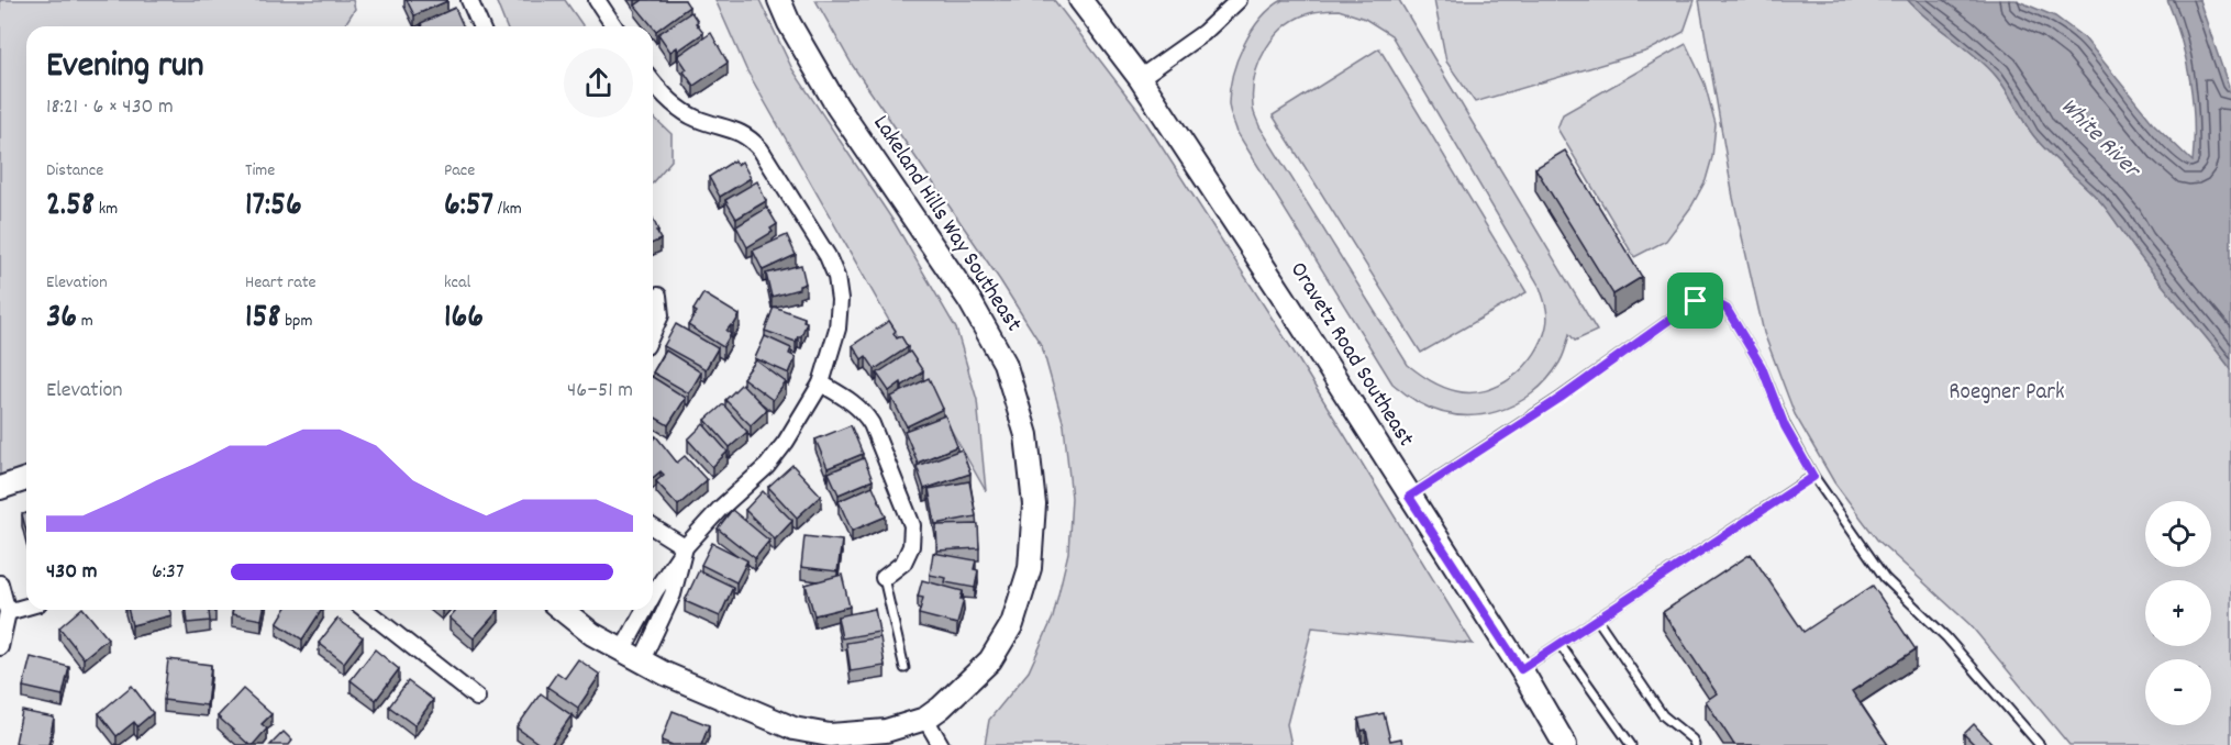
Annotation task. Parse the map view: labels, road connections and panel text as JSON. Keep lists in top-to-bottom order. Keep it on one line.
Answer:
{"streets":{"street":["Lakeland Hills Way Southeast","Oravetz Road Southeast"]},"water":["White River"],"parks":["Roegner Park"],"page":{"heading":["Evening run","18:21 · 6 × 430 m"],"stats":[["Distance","2.58 km"],["Time","17:56"],["Pace","6:57 /km"],["Elevation","36 m"],["Heart rate","158 bpm"],["kcal","166"]],"chart":["Elevation","46–51 m"],"map_buttons":["+","−"],"list":[{"name":"430 m","note":"6:37"}]}}
